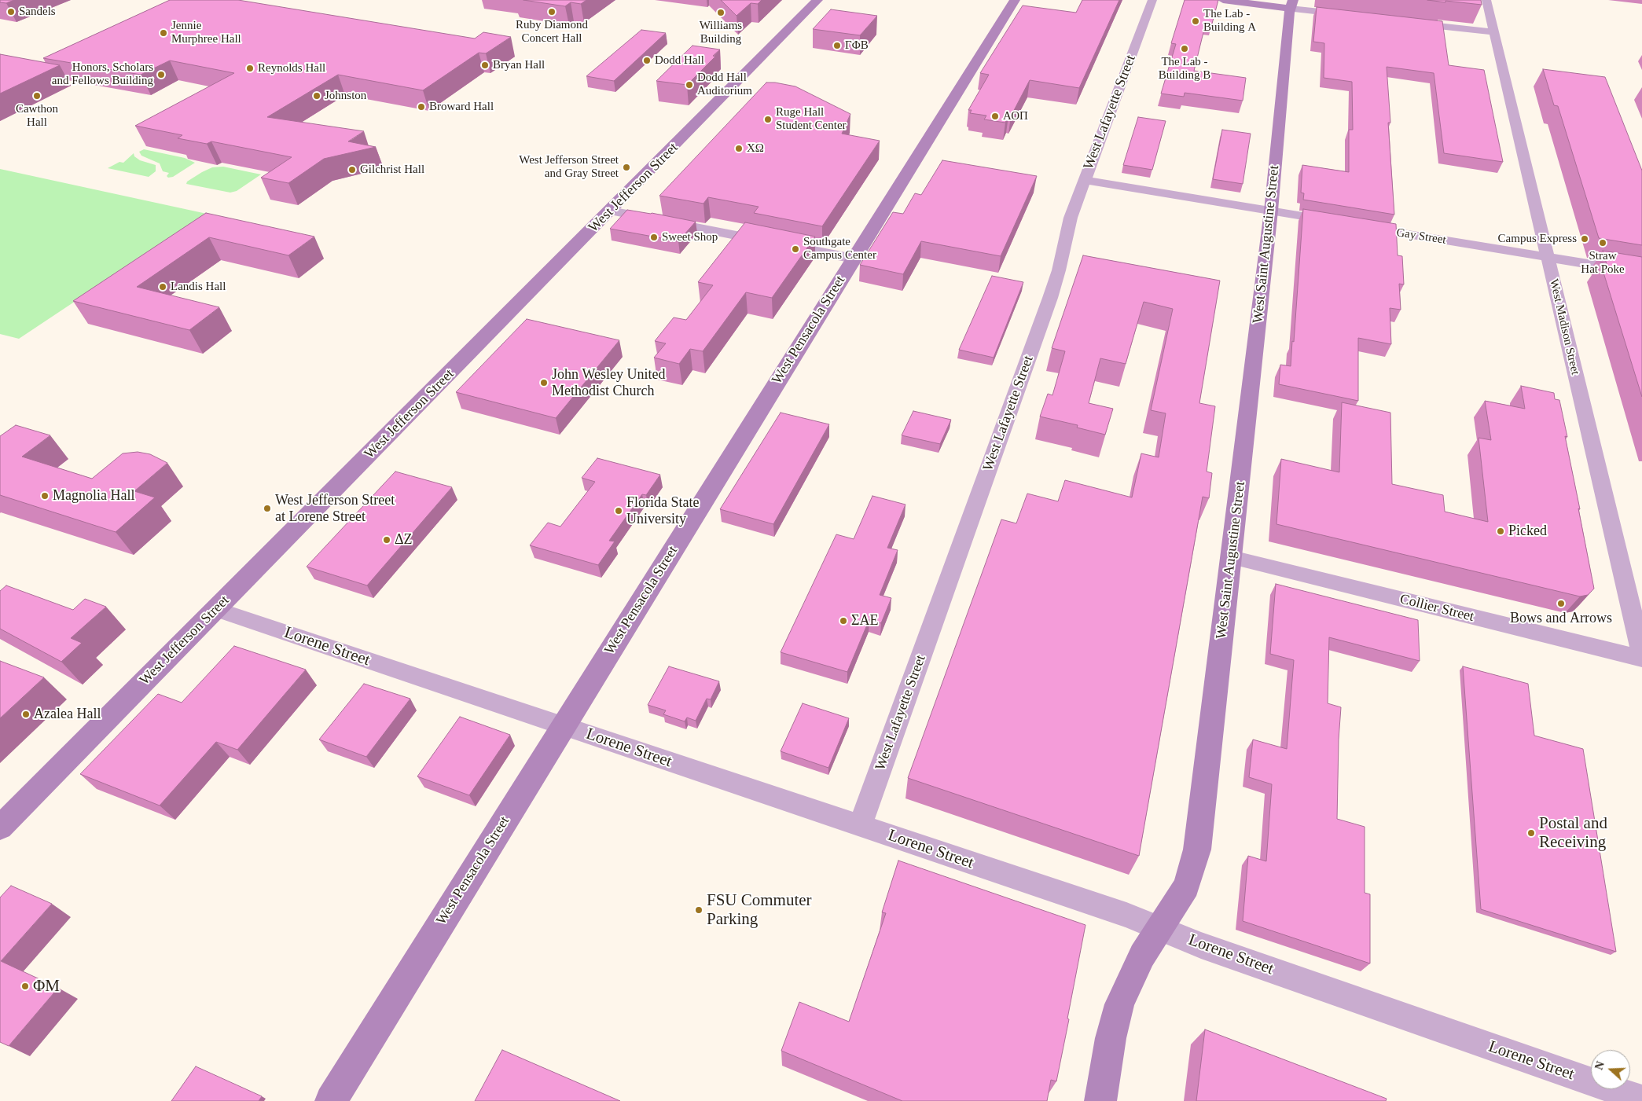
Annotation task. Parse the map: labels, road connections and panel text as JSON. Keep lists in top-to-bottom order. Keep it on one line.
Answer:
{"streets":{"main road":["West Jefferson Street","West Saint Augustine Street","West Pensacola Street"],"street":["West Lafayette Street","Gay Street","West Madison Street","Collier Street","Lorene Street"]},"crossings":[["West Lafayette Street","Lorene Street"],["West Jefferson Street","Lorene Street"],["Gay Street","West Madison Street"],["West Saint Augustine Street","Collier Street"],["West Saint Augustine Street","Lorene Street"],["West Pensacola Street","Lorene Street"]],"places":["Sandels","Ruby Diamond Concert Hall","Williams Building","The Lab - Building A","Jennie Murphree Hall","ΓΦΒ","The Lab - Building B","Dodd Hall","Bryan Hall","Reynolds Hall","Honors, Scholars and Fellows Building","Dodd Hall Auditorium","Cawthon Hall","Johnston","Broward Hall","ΑΟΠ","Ruge Hall Student Center","ΧΩ","West Jefferson Street and Gray Street","Gilchrist Hall","Sweet Shop","Campus Express","Straw Hat Poke","Southgate Campus Center","Landis Hall","John Wesley United Methodist Church","Magnolia Hall","West Jefferson Street at Lorene Street","Florida State University","Picked","ΔΖ","Bows and Arrows","ΣΑΕ","Azalea Hall","Postal and Receiving","FSU Commuter Parking","ΦΜ"],"north":"left"}
